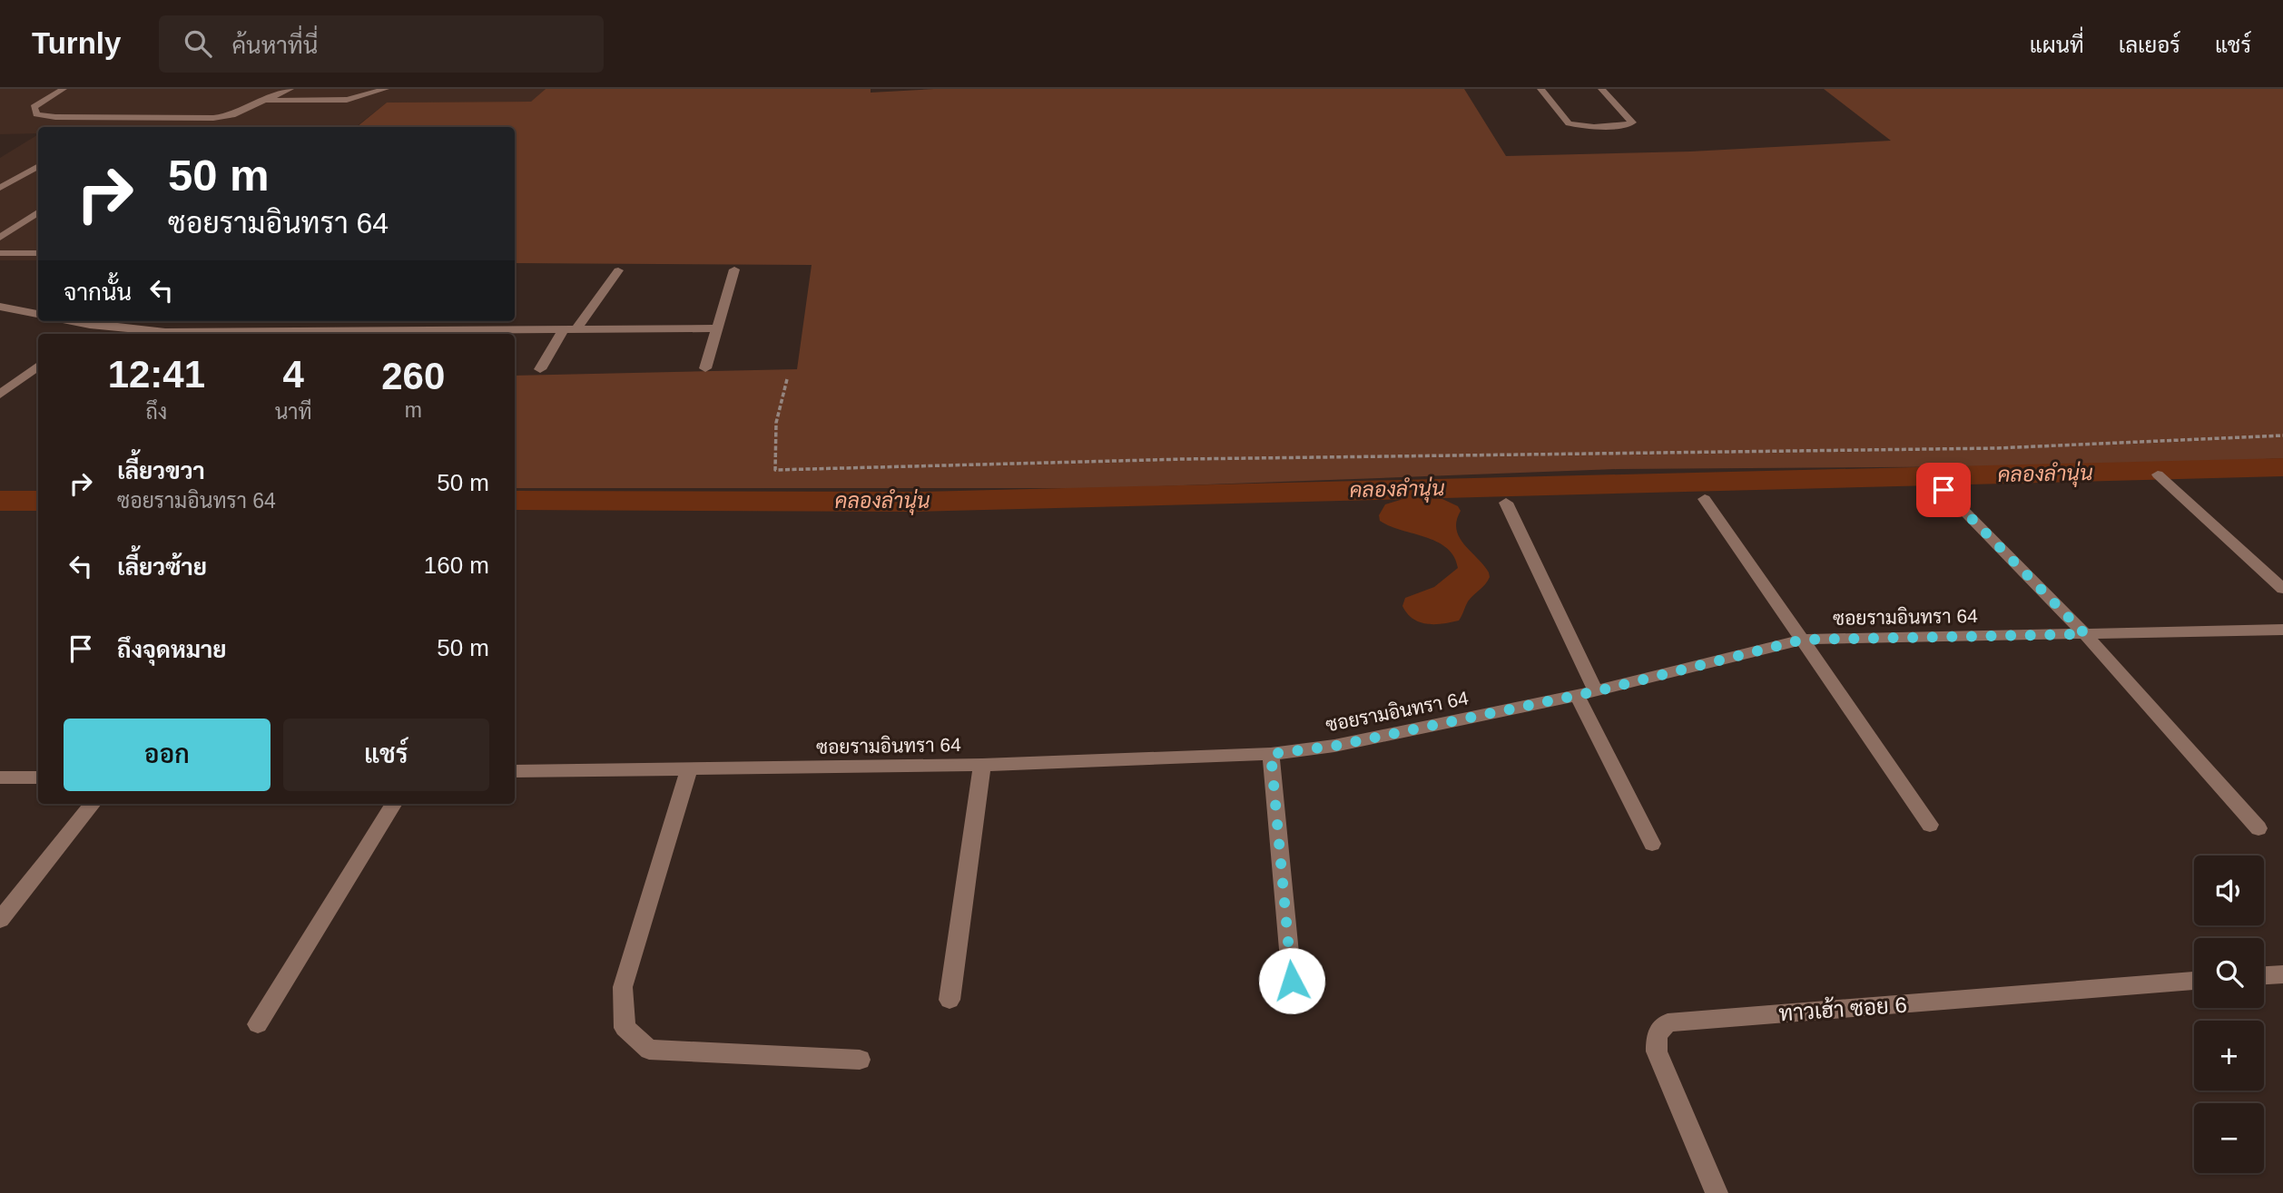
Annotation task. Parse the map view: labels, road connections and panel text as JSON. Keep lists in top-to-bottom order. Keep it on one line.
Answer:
{"streets":{"street":["ซอยรามอินทรา 64","ทาวเฮ้า ซอย 6"]},"water":["คลองลำนุ่น"],"page":{"header":"Turnly","search":"ค้นหาที่นี่","nav":["แผนที่","เลเยอร์","แชร์"],"turn":["50 m","ซอยรามอินทรา 64"],"then":"จากนั้น","eta":["12:41","ถึง","4","นาที","260","m"],"list":[{"name":"เลี้ยวขวา","note":"ซอยรามอินทรา 64","value":"50 m"},{"name":"เลี้ยวซ้าย","value":"160 m"},{"name":"ถึงจุดหมาย","value":"50 m"}],"buttons":["ออก","แชร์"],"map_buttons":["+","−"]}}
